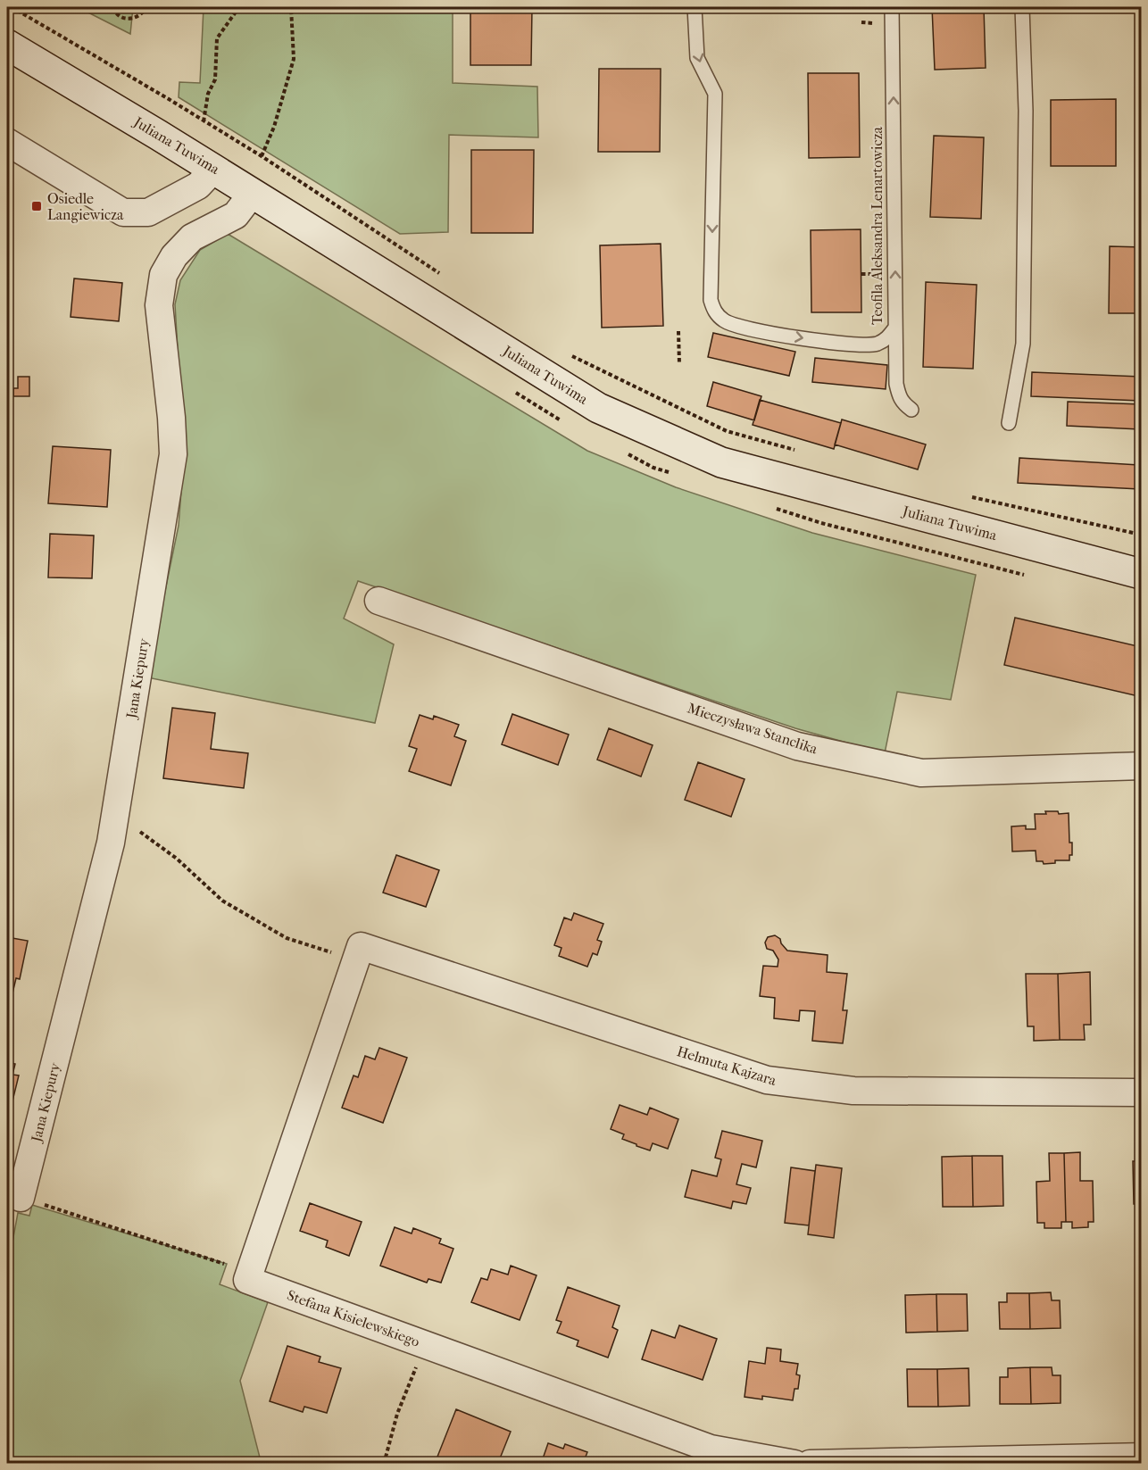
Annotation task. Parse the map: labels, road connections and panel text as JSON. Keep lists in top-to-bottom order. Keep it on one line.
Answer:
{"streets":{"street":["Juliana Tuwima","Jana Kiepury","Mieczysława Stanclika","Helmuta Kajzara","Stefana Kisielewskiego"],"lane":["Teofila Aleksandra Lenartowicza"]},"crossings":[["Juliana Tuwima","Jana Kiepury"]],"places":{"transit":["Osiedle Langiewicza"]}}
